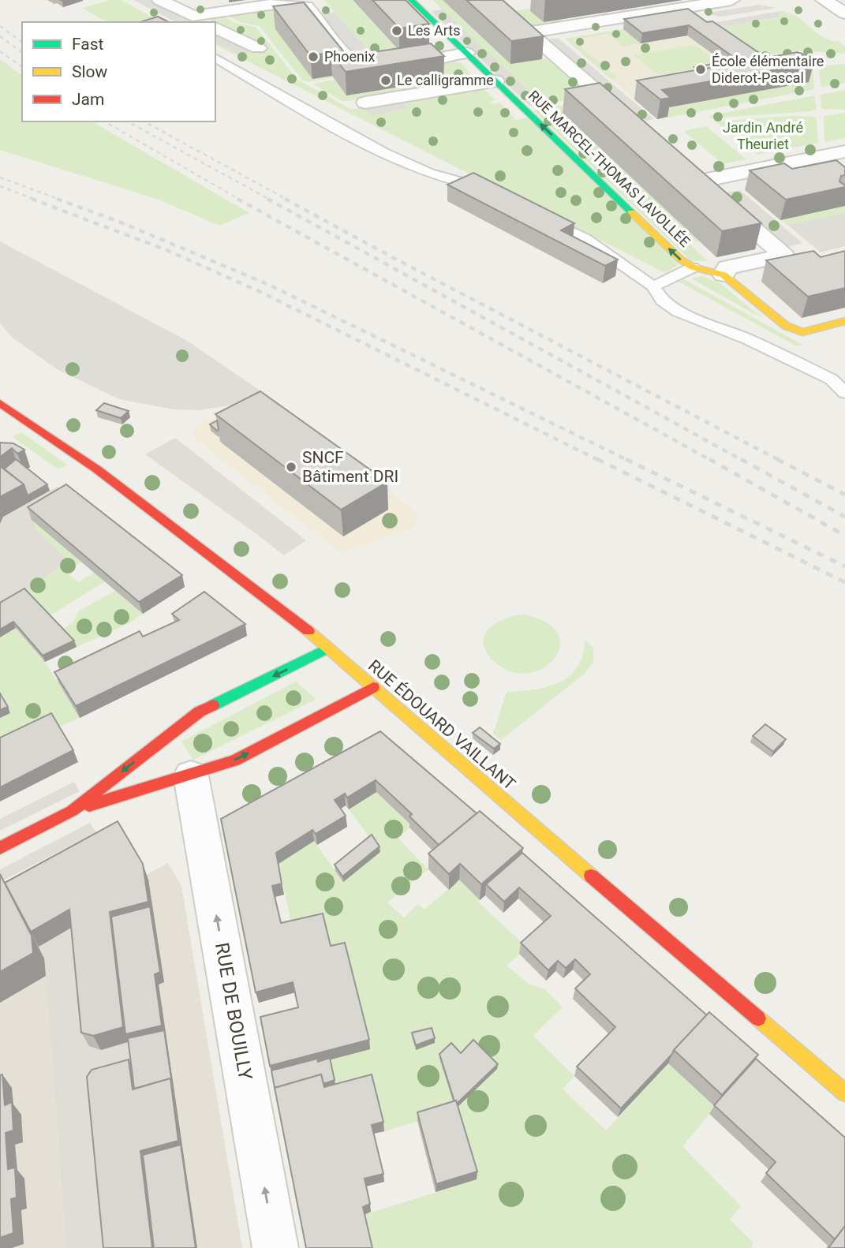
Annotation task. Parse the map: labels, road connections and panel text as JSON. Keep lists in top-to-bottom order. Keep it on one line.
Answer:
{"streets":{"street":["RUE MARCEL-THOMAS LAVOLLÉE","RUE ÉDOUARD VAILLANT","RUE DE BOUILLY"]},"one_way":["RUE DE BOUILLY"],"parks":["Jardin André Theuriet"],"places":["Les Arts","Phoenix","École élémentaire Diderot-Pascal","Le calligramme","SNCF Bâtiment DRI"],"legend":["Fast","Slow","Jam"]}
